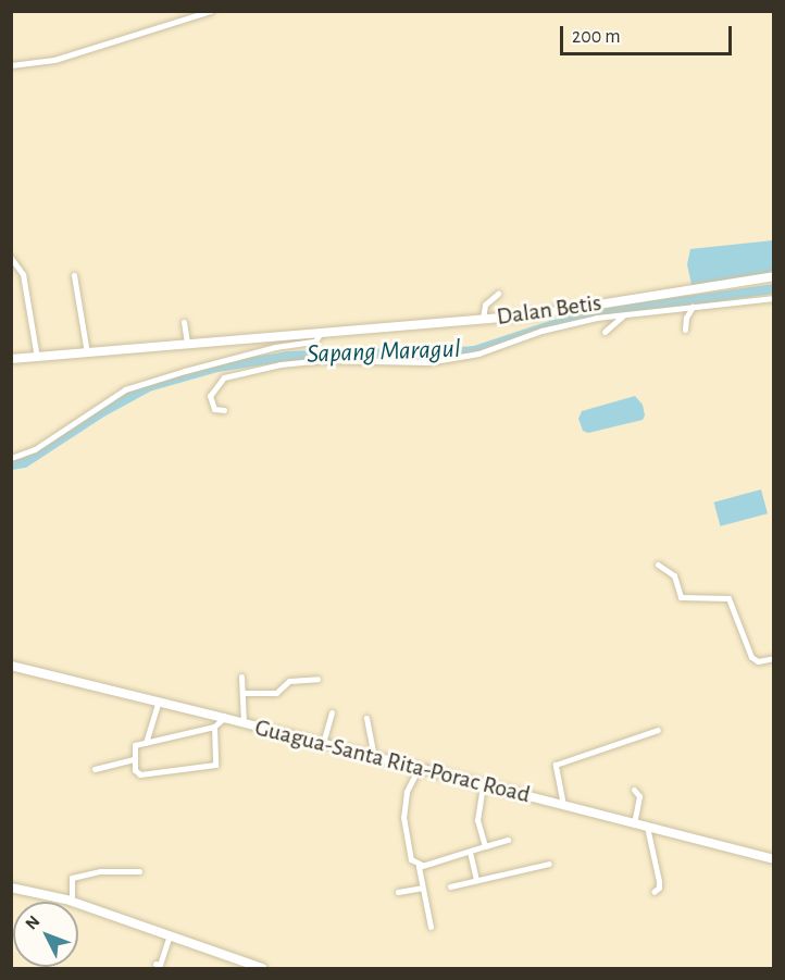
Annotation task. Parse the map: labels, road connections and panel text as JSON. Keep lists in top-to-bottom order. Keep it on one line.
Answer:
{"streets":{"street":["Dalan Betis","Guagua-Santa Rita-Porac Road"]},"water":["Sapang Maragul"],"scale_bar":"200 m","north":"top left"}
